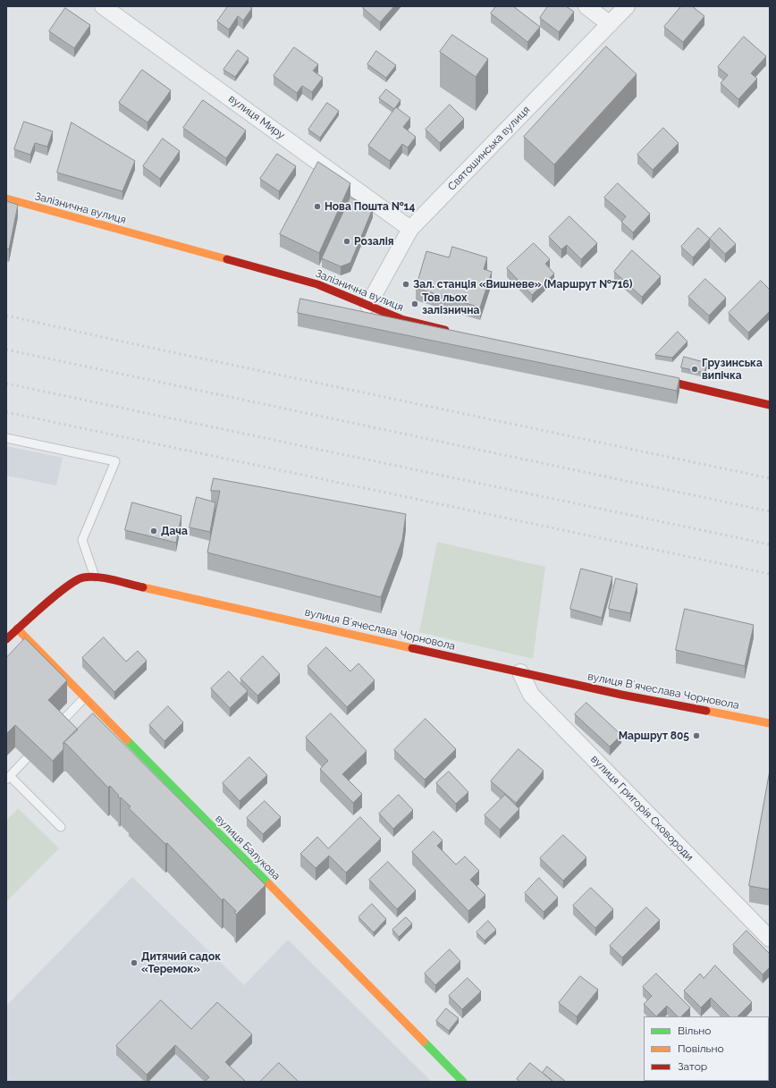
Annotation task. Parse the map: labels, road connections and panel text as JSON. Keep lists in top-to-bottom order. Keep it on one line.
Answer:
{"streets":{"street":["вулиця Миру","Святошинська вулиця","Залізнична вулиця","вулиця Вʼячеслава Чорновола","вулиця Григорія Сковороди","вулиця Балукова"]},"crossings":[["вулиця Миру","Святошинська вулиця"],["Святошинська вулиця","Залізнична вулиця"],["вулиця Вʼячеслава Чорновола","вулиця Григорія Сковороди"],["вулиця Вʼячеслава Чорновола","вулиця Балукова"]],"places":["Нова Пошта №14","Розалія","Зал. станція «Вишневе» (Маршрут №716)","Тов льох залізнична","Грузинська випічка","Дача","Маршрут 805","Дитячий садок «Теремок»"],"legend":["Вільно","Повільно","Затор"]}
